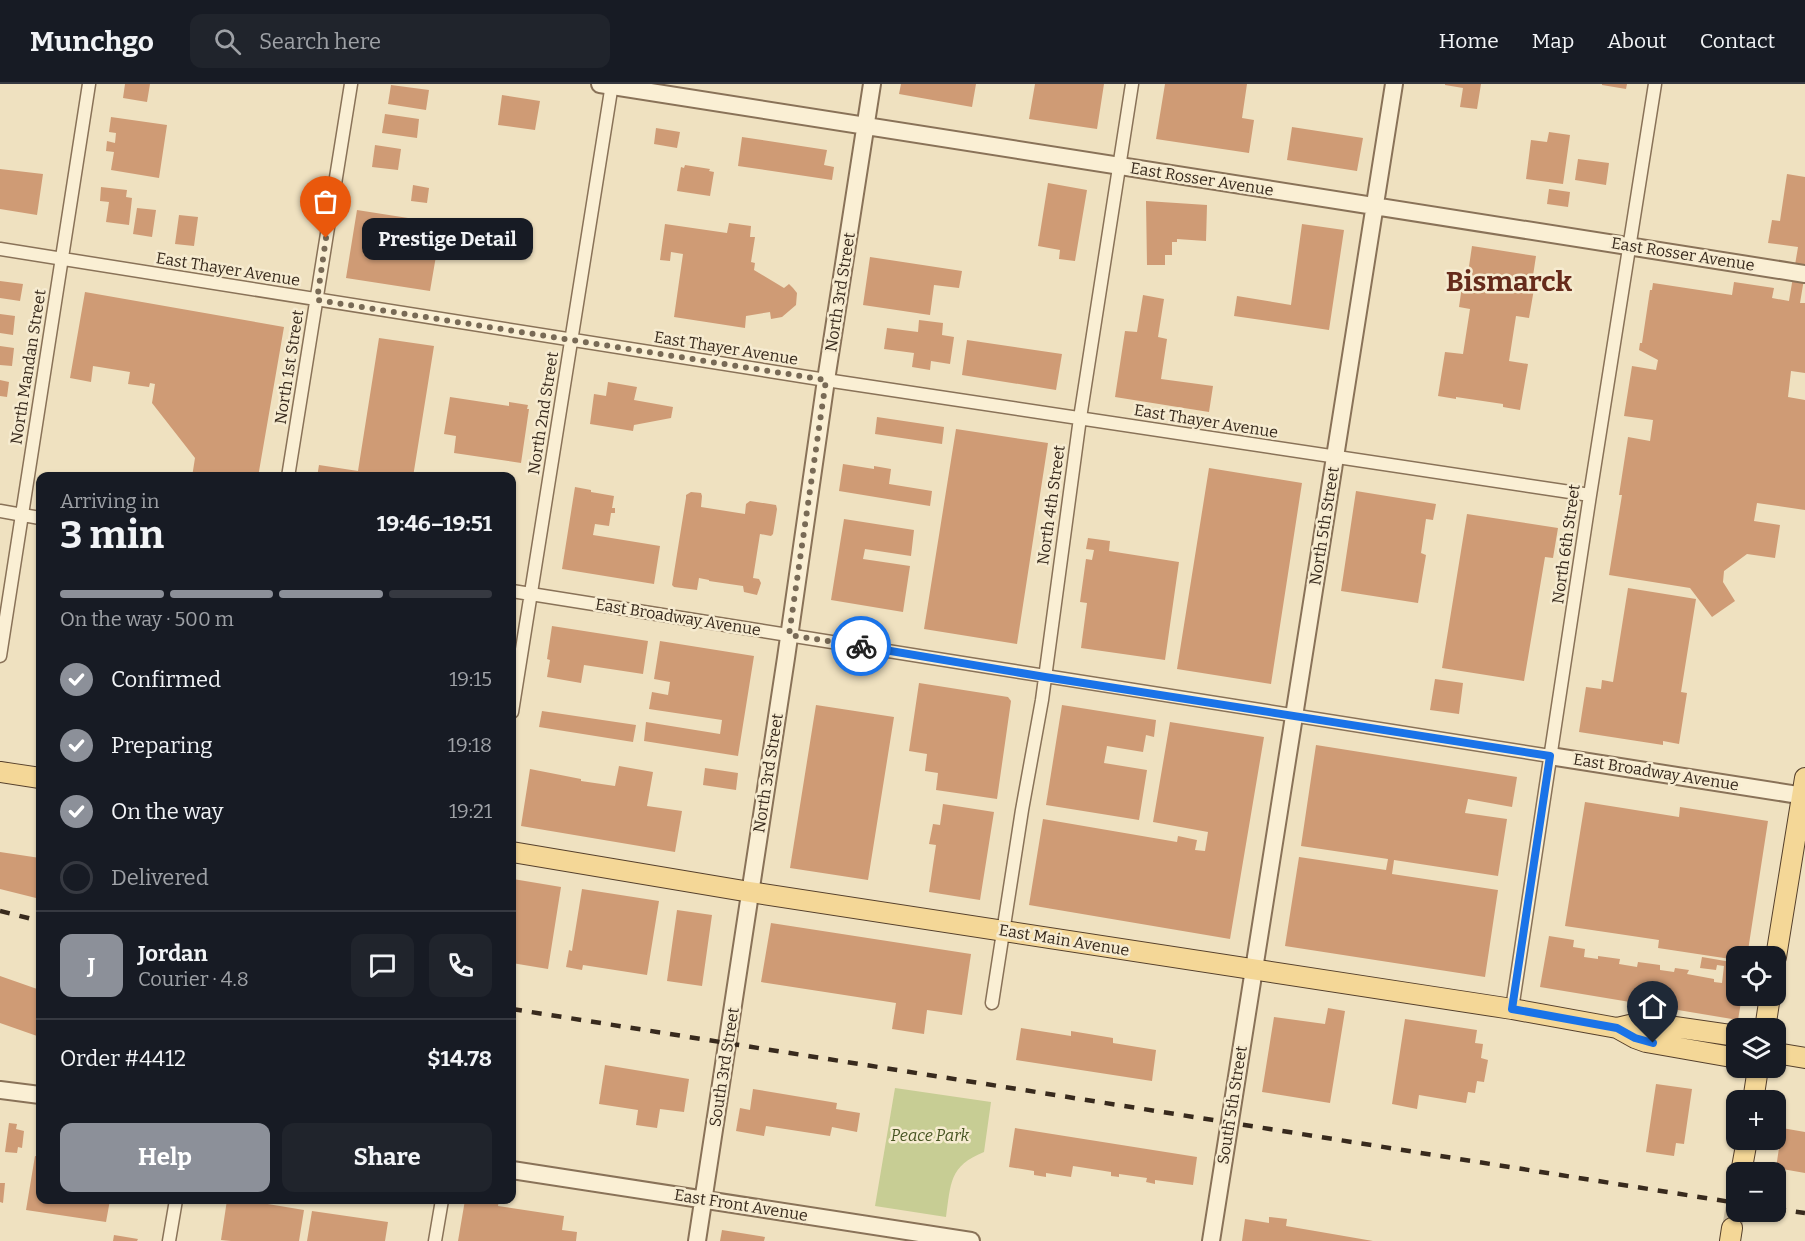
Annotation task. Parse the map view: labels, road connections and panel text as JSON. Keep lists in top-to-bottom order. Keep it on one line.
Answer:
{"streets":{"main road":["East Main Avenue"],"street":["East Rosser Avenue","East Thayer Avenue","North 3rd Street","North Mandan Street","North 1st Street","North 2nd Street","North 4th Street","North 5th Street","North 6th Street","East Broadway Avenue","South 3rd Street","South 5th Street","East Front Avenue"]},"crossings":[["East Rosser Avenue","North 3rd Street"],["East Rosser Avenue","North 2nd Street"],["East Rosser Avenue","North 4th Street"],["East Rosser Avenue","North 5th Street"],["East Rosser Avenue","North 6th Street"],["East Thayer Avenue","North 3rd Street"],["East Thayer Avenue","North Mandan Street"],["East Thayer Avenue","North 1st Street"],["East Thayer Avenue","North 2nd Street"],["East Thayer Avenue","North 4th Street"],["East Thayer Avenue","North 5th Street"],["East Thayer Avenue","North 6th Street"],["North 3rd Street","East Broadway Avenue"],["North 3rd Street","East Main Avenue"],["North 3rd Street","South 3rd Street"],["North 2nd Street","East Broadway Avenue"],["North 4th Street","East Broadway Avenue"],["North 4th Street","East Main Avenue"],["North 5th Street","East Broadway Avenue"],["North 5th Street","East Main Avenue"],["North 5th Street","South 5th Street"],["North 6th Street","East Broadway Avenue"],["North 6th Street","East Main Avenue"],["East Main Avenue","South 3rd Street"],["East Main Avenue","South 5th Street"],["South 3rd Street","East Front Avenue"]],"districts":["Bismarck"],"parks":["Peace Park"],"places":["Prestige Detail"],"page":{"header":"Munchgo","search":"Search here","nav":["Home","Map","About","Contact"],"bubble":"Prestige Detail","heading":["3 min","Arriving in","19:46–19:51"],"panel":["Jordan","Courier · 4.8","Order #4412","$14.78"],"bar":"On the way · 500 m","list":[["Confirmed","19:15"],["Preparing","19:18"],["On the way","19:21"],"Delivered"],"round":"J","map_buttons":["+","−"],"buttons":["Help","Share"]}}
